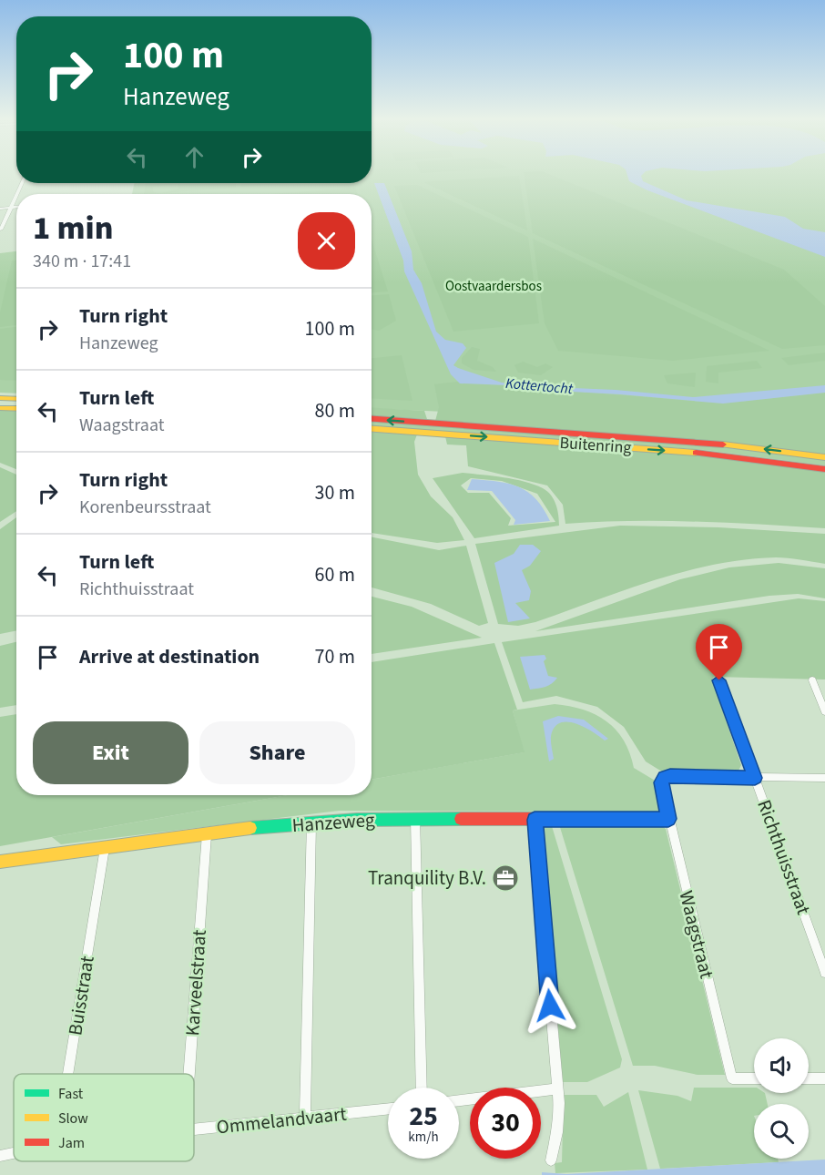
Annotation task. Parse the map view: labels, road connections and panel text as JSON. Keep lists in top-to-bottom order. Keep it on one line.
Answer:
{"streets":{"main road":["Buitenring","Hanzeweg"],"street":["Richthuisstraat","Waagstraat","Karveelstraat","Buisstraat","Ommelandvaart"]},"crossings":[["Hanzeweg","Waagstraat"],["Hanzeweg","Karveelstraat"],["Hanzeweg","Buisstraat"],["Richthuisstraat","Waagstraat"]],"water":["Kottertocht"],"parks":["Oostvaardersbos"],"places":{"office":["Tranquility B.V."]},"legend":["Fast","Slow","Jam"],"page":{"turn":["100 m","Hanzeweg"],"heading":["1 min","340 m · 17:41"],"list":[{"name":"Turn right","note":"Hanzeweg","value":"100 m"},{"name":"Turn left","note":"Waagstraat","value":"80 m"},{"name":"Turn right","note":"Korenbeursstraat","value":"30 m"},{"name":"Turn left","note":"Richthuisstraat","value":"60 m"},{"name":"Arrive at destination","value":"70 m"}],"buttons":["Exit","Share"],"speed":"25 km/h","limit":"30"}}
